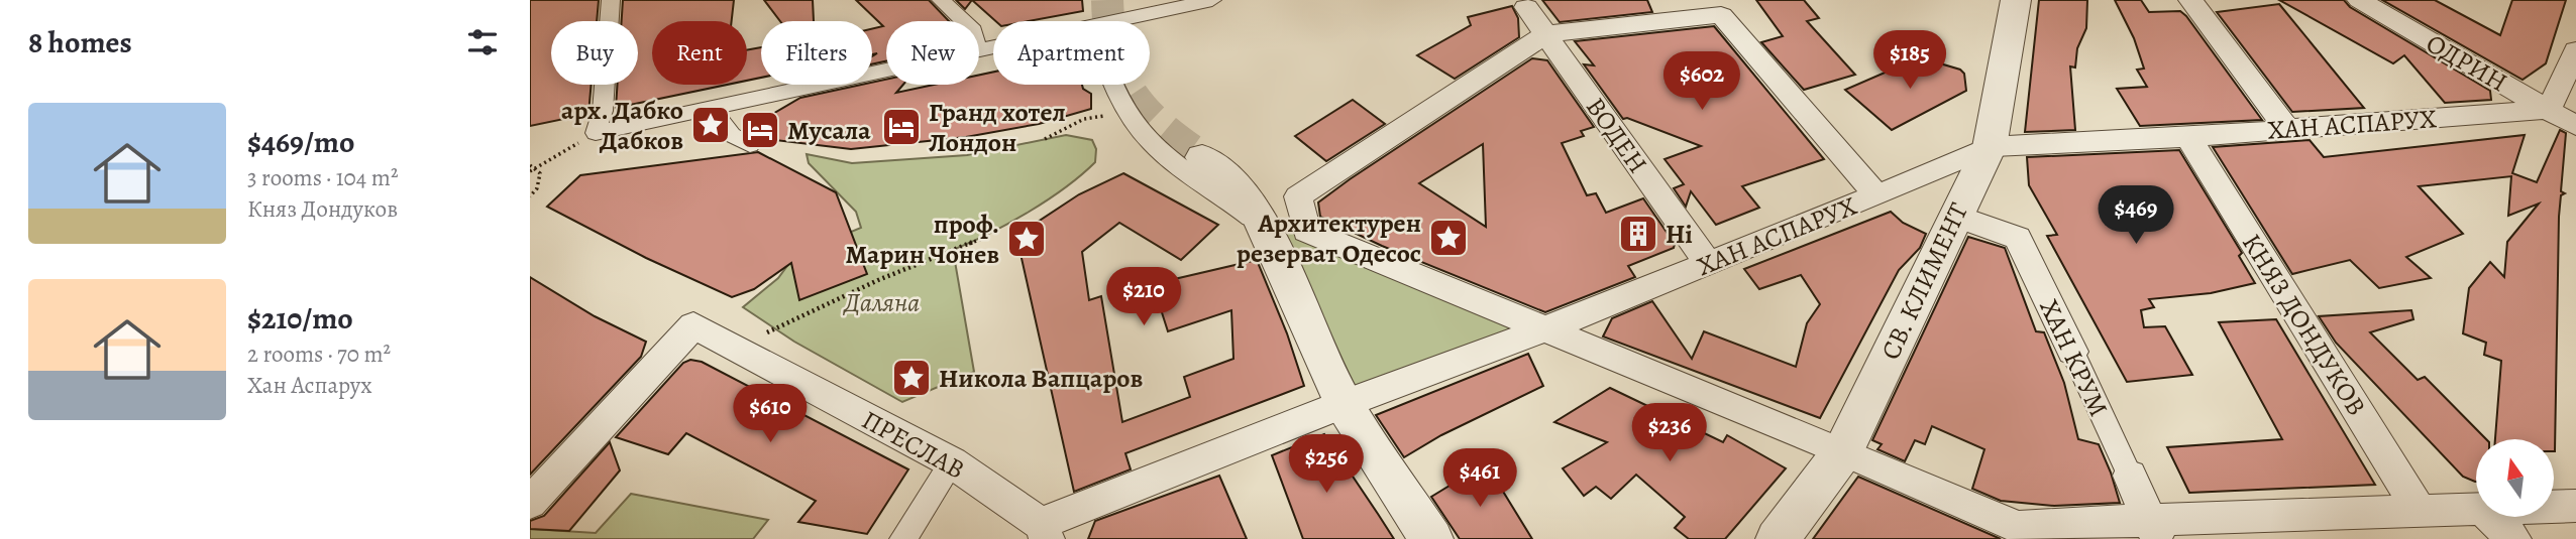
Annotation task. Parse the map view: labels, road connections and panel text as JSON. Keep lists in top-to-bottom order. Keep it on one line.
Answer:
{"streets":{"street":["ОДРИН","ХАН АСПАРУХ","ВОДЕН","СВ. КЛИМЕНТ","КНЯЗ ДОНДУКОВ","ХАН КРУМ","ПРЕСЛАВ"]},"crossings":[["ОДРИН","ХАН АСПАРУХ"],["ХАН АСПАРУХ","ВОДЕН"],["ХАН АСПАРУХ","СВ. КЛИМЕНТ"],["ХАН АСПАРУХ","КНЯЗ ДОНДУКОВ"],["ХАН АСПАРУХ","ПРЕСЛАВ"],["СВ. КЛИМЕНТ","ХАН КРУМ"]],"parks":["Даляна"],"places":{"place":["арх. Дабко Дабков","Архитектурен резерват Одесос","проф. Марин Чонев","Никола Вапцаров"],"hotel":["Гранд хотел Лондон","Мусала"],"building":["Hi"]},"north":"top","page":{"heading":"8 homes","chip":["Buy","Rent","Filters","New","Apartment"],"price":["$185","$602","$469","$210","$610","$236","$256","$461"],"list":[{"name":"$469/mo","note":"3 rooms · 104 m² · Княз Дондуков"},{"name":"$210/mo","note":"2 rooms · 70 m² · Хан Аспарух"}]}}
